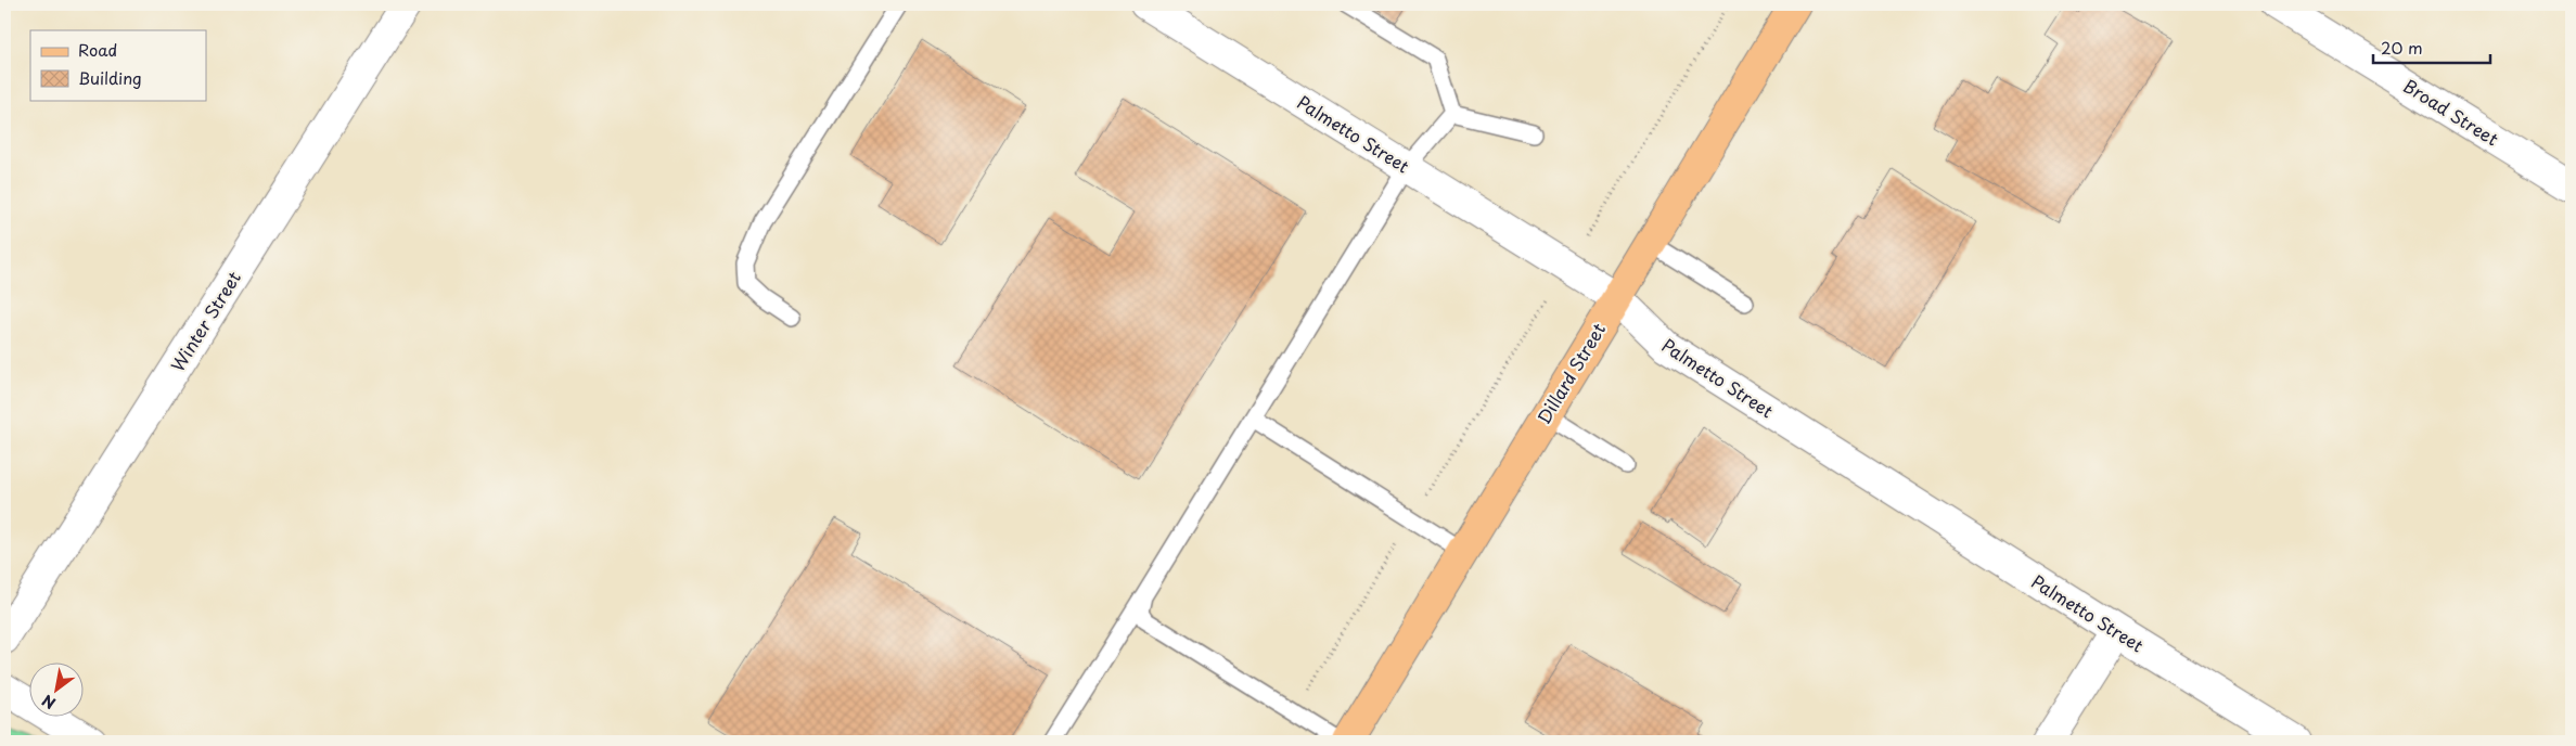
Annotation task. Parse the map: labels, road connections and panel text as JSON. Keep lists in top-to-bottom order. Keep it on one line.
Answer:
{"streets":{"main road":["Dillard Street"],"street":["Broad Street","Palmetto Street","Winter Street"]},"crossings":[["Palmetto Street","Dillard Street"]],"legend":["Road","Building"],"scale_bar":"20 m","north":"bottom left"}
